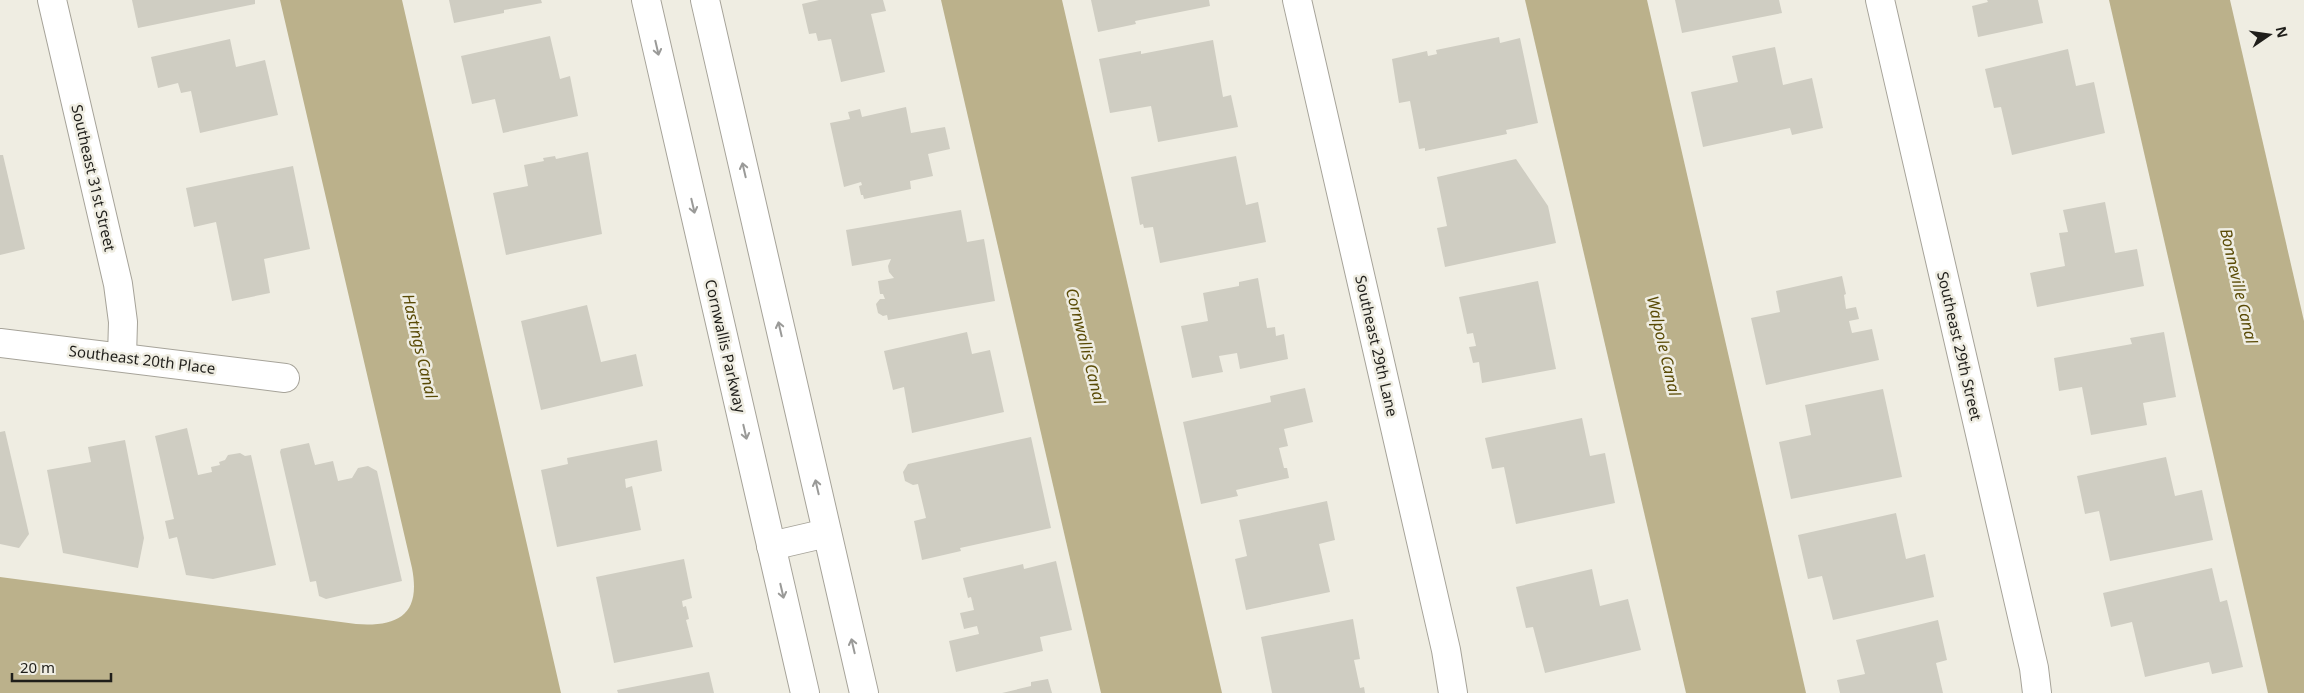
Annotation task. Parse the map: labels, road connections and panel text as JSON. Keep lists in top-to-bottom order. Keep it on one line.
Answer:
{"streets":{"street":["Southeast 31st Street","Cornwallis Parkway","Southeast 29th Lane","Southeast 29th Street","Southeast 20th Place"]},"crossings":[["Southeast 31st Street","Southeast 20th Place"]],"water":["Bonneville Canal","Hastings Canal","Cornwallis Canal","Walpole Canal"],"scale_bar":"20 m","north":"right"}
